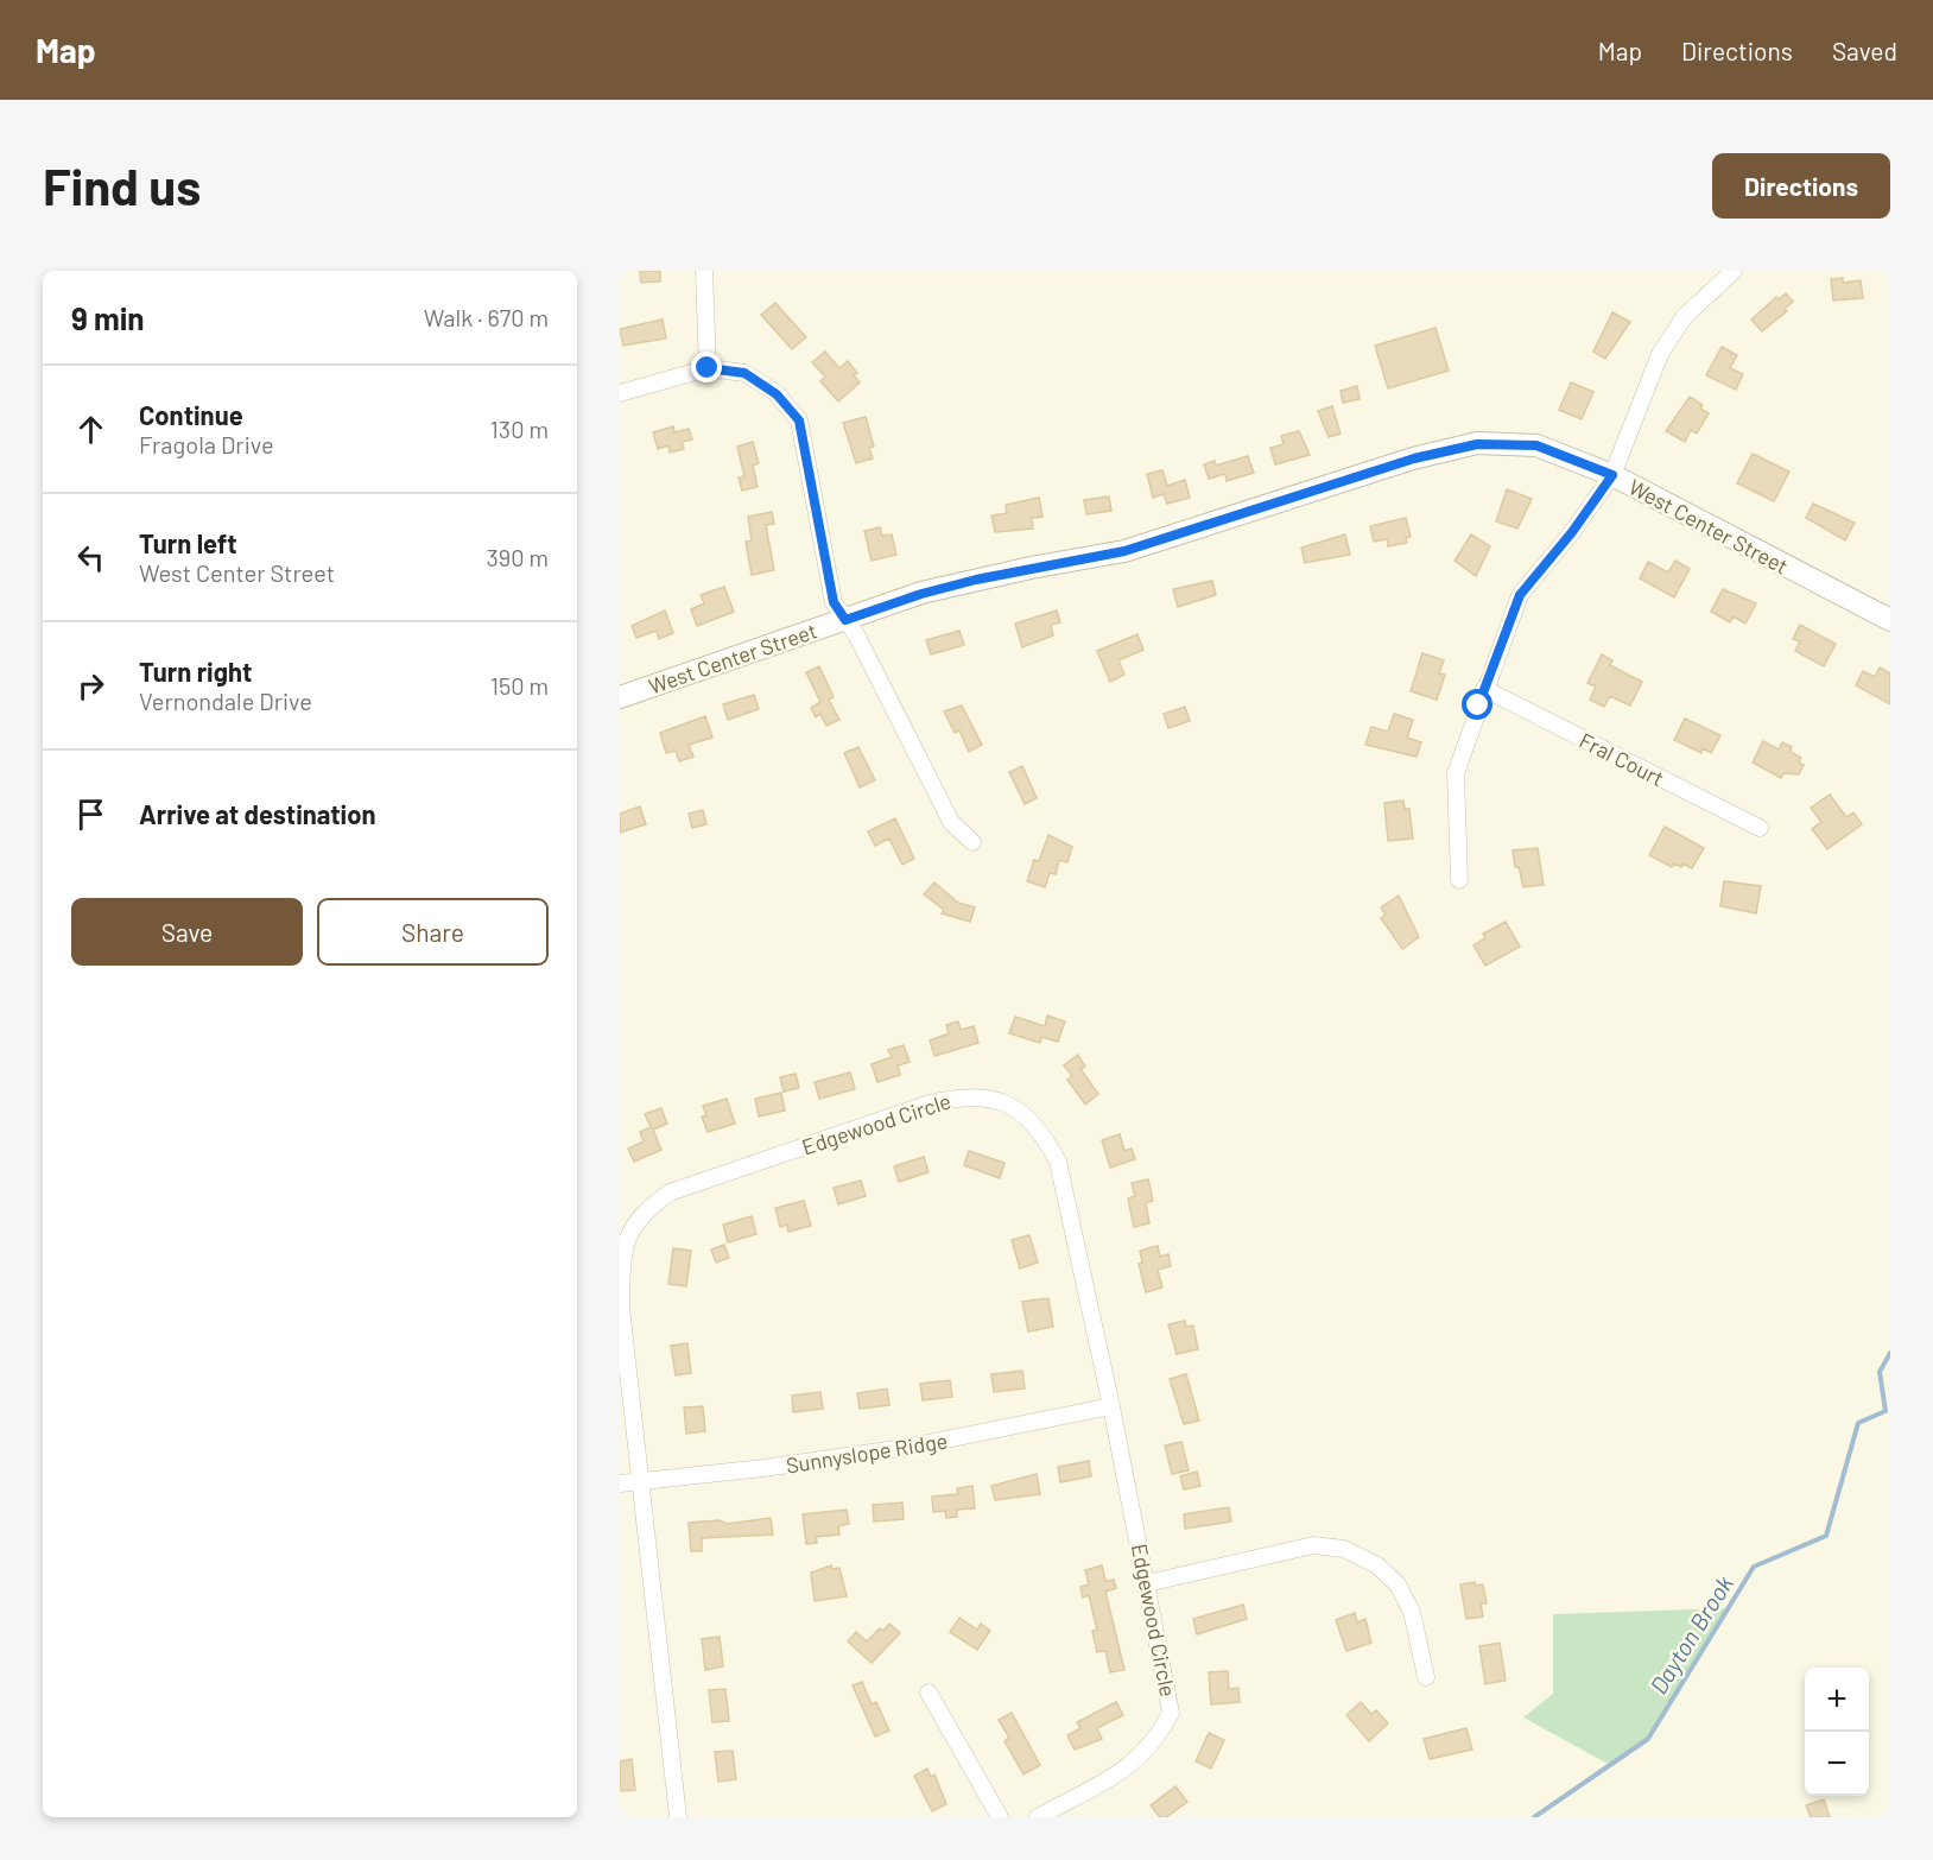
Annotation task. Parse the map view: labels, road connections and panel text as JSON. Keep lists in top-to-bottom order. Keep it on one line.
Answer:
{"streets":{"street":["West Center Street","Fral Court","Edgewood Circle","Sunnyslope Ridge"]},"crossings":[["Edgewood Circle","Sunnyslope Ridge"]],"water":["Dayton Brook"],"page":{"header":"Map","nav":["Map","Directions","Saved"],"buttons":["Directions",["Save","Share"]],"title":"Find us","heading":["9 min","Walk · 670 m"],"list":[["Continue","Fragola Drive","130 m"],["Turn left","West Center Street","390 m"],["Turn right","Vernondale Drive","150 m"],"Arrive at destination"],"map_buttons":["+","−"]}}
